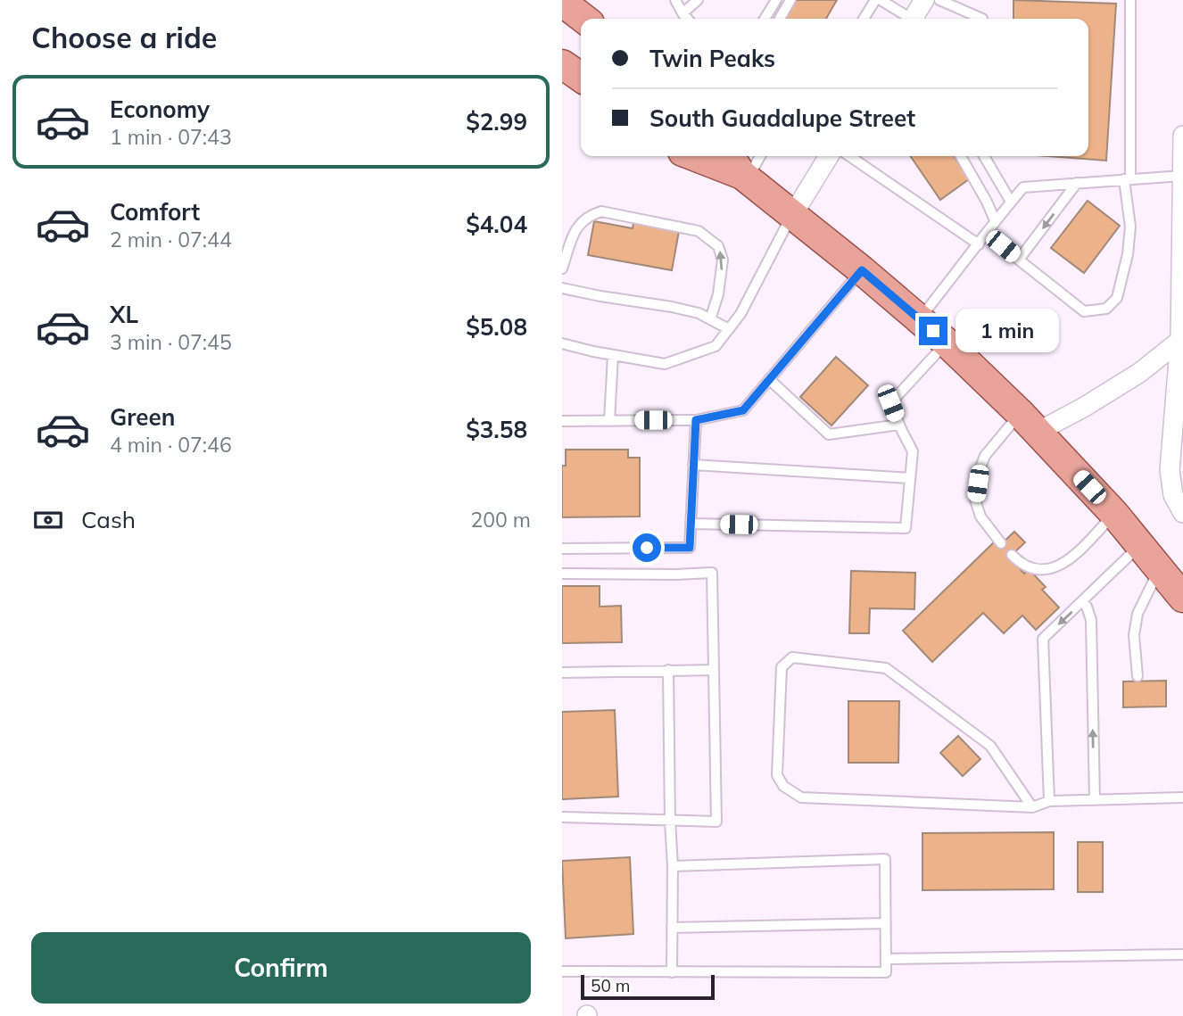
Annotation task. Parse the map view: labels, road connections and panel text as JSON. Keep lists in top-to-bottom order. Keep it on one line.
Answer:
{"scale_bar":"50 m","page":{"heading":"Choose a ride","banner":["Twin Peaks","South Guadalupe Street"],"list":[{"name":"Economy","note":"1 min · 07:43","value":"$2.99"},{"name":"Comfort","note":"2 min · 07:44","value":"$4.04"},{"name":"XL","note":"3 min · 07:45","value":"$5.08"},{"name":"Green","note":"4 min · 07:46","value":"$3.58"}],"bubble":"1 min","pay":["Cash","200 m"],"buttons":"Confirm","scale":"50 m"}}
